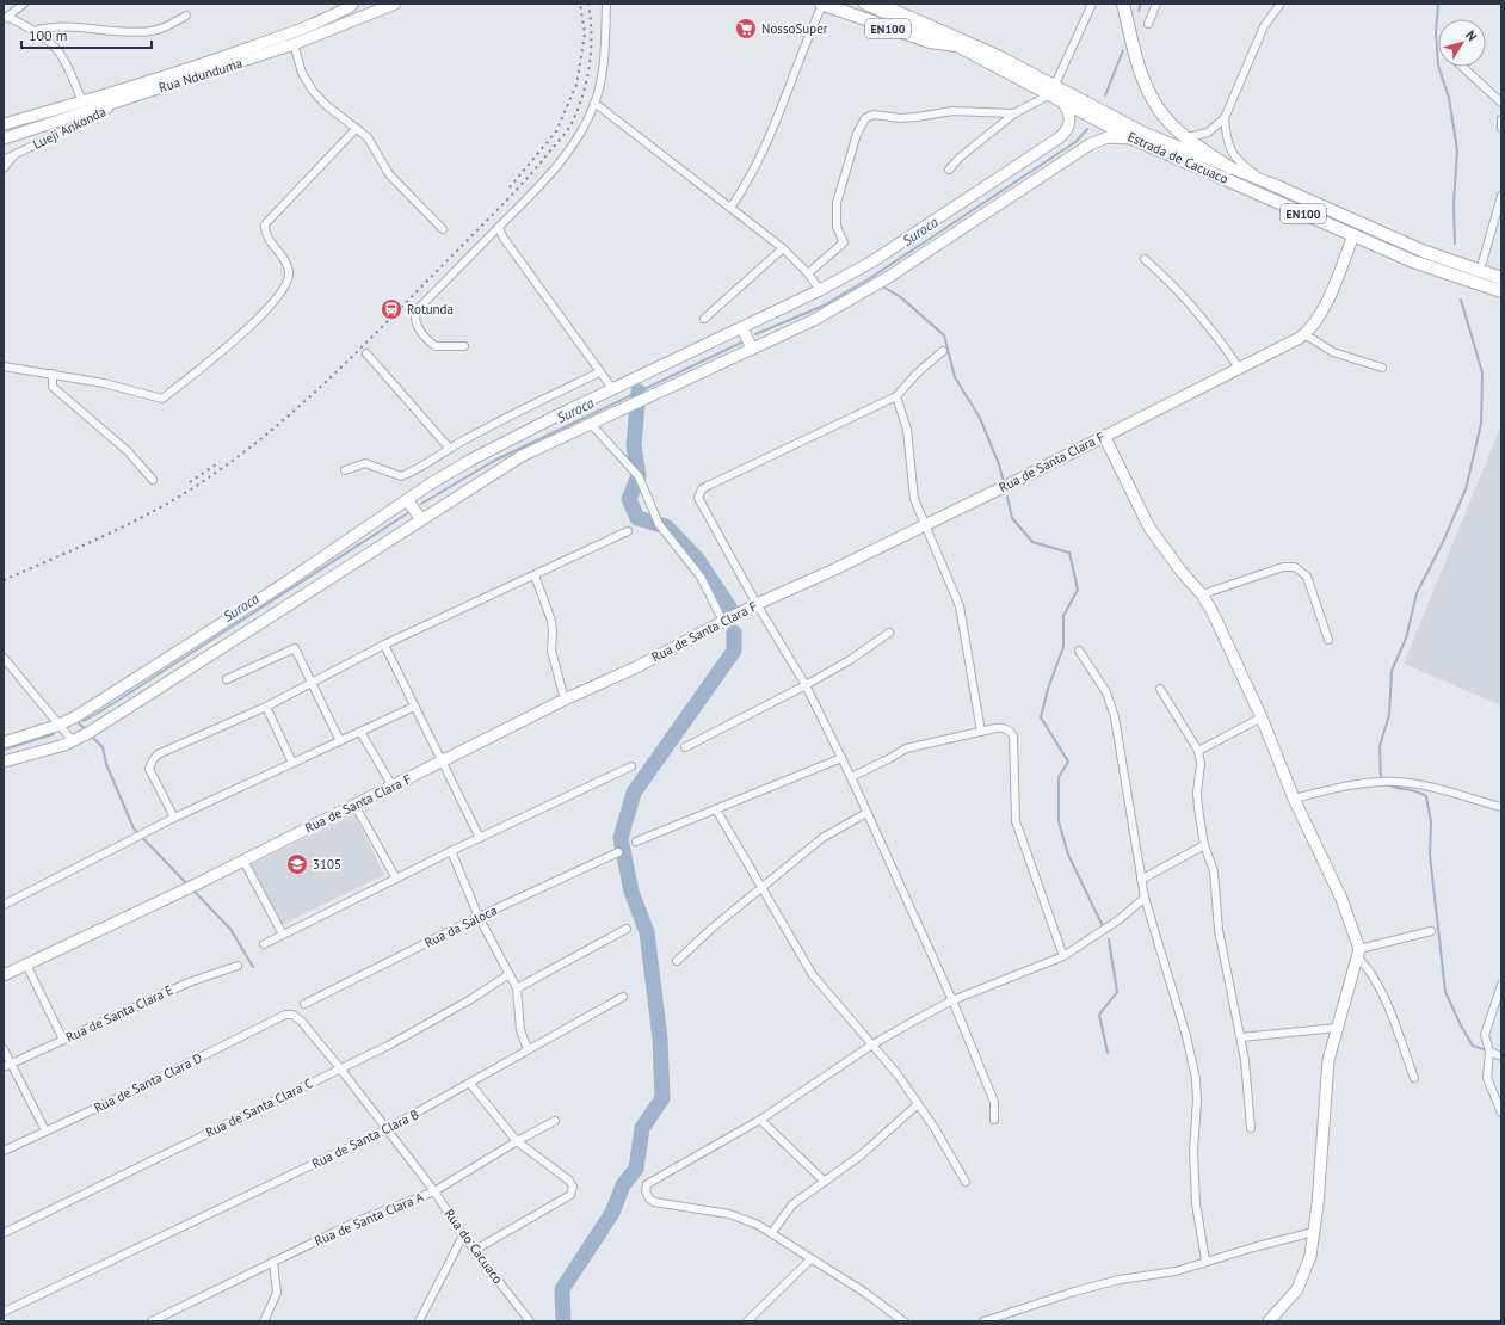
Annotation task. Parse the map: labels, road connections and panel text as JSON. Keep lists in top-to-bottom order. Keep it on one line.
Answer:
{"streets":{"main road":["EN100","Rua Ndunduma","Estrada de Cacuaco","Rua de Santa Clara F"],"street":["Lueji Ankonda","Rua da Saloca","Rua de Santa Clara E","Rua de Santa Clara D","Rua de Santa Clara C","Rua de Santa Clara B","Rua de Santa Clara A","Rua do Cacuaco"]},"crossings":[["EN100","Estrada de Cacuaco"],["Rua Ndunduma","Lueji Ankonda"],["Estrada de Cacuaco","Rua de Santa Clara F"],["Rua de Santa Clara D","Rua do Cacuaco"],["Rua de Santa Clara C","Rua do Cacuaco"],["Rua de Santa Clara B","Rua do Cacuaco"],["Rua de Santa Clara A","Rua do Cacuaco"]],"water":["Suroca"],"places":{"supermarket":["NossoSuper"],"station":["Rotunda"],"school or university":["3105"]},"scale_bar":"100 m","north":"top right"}
